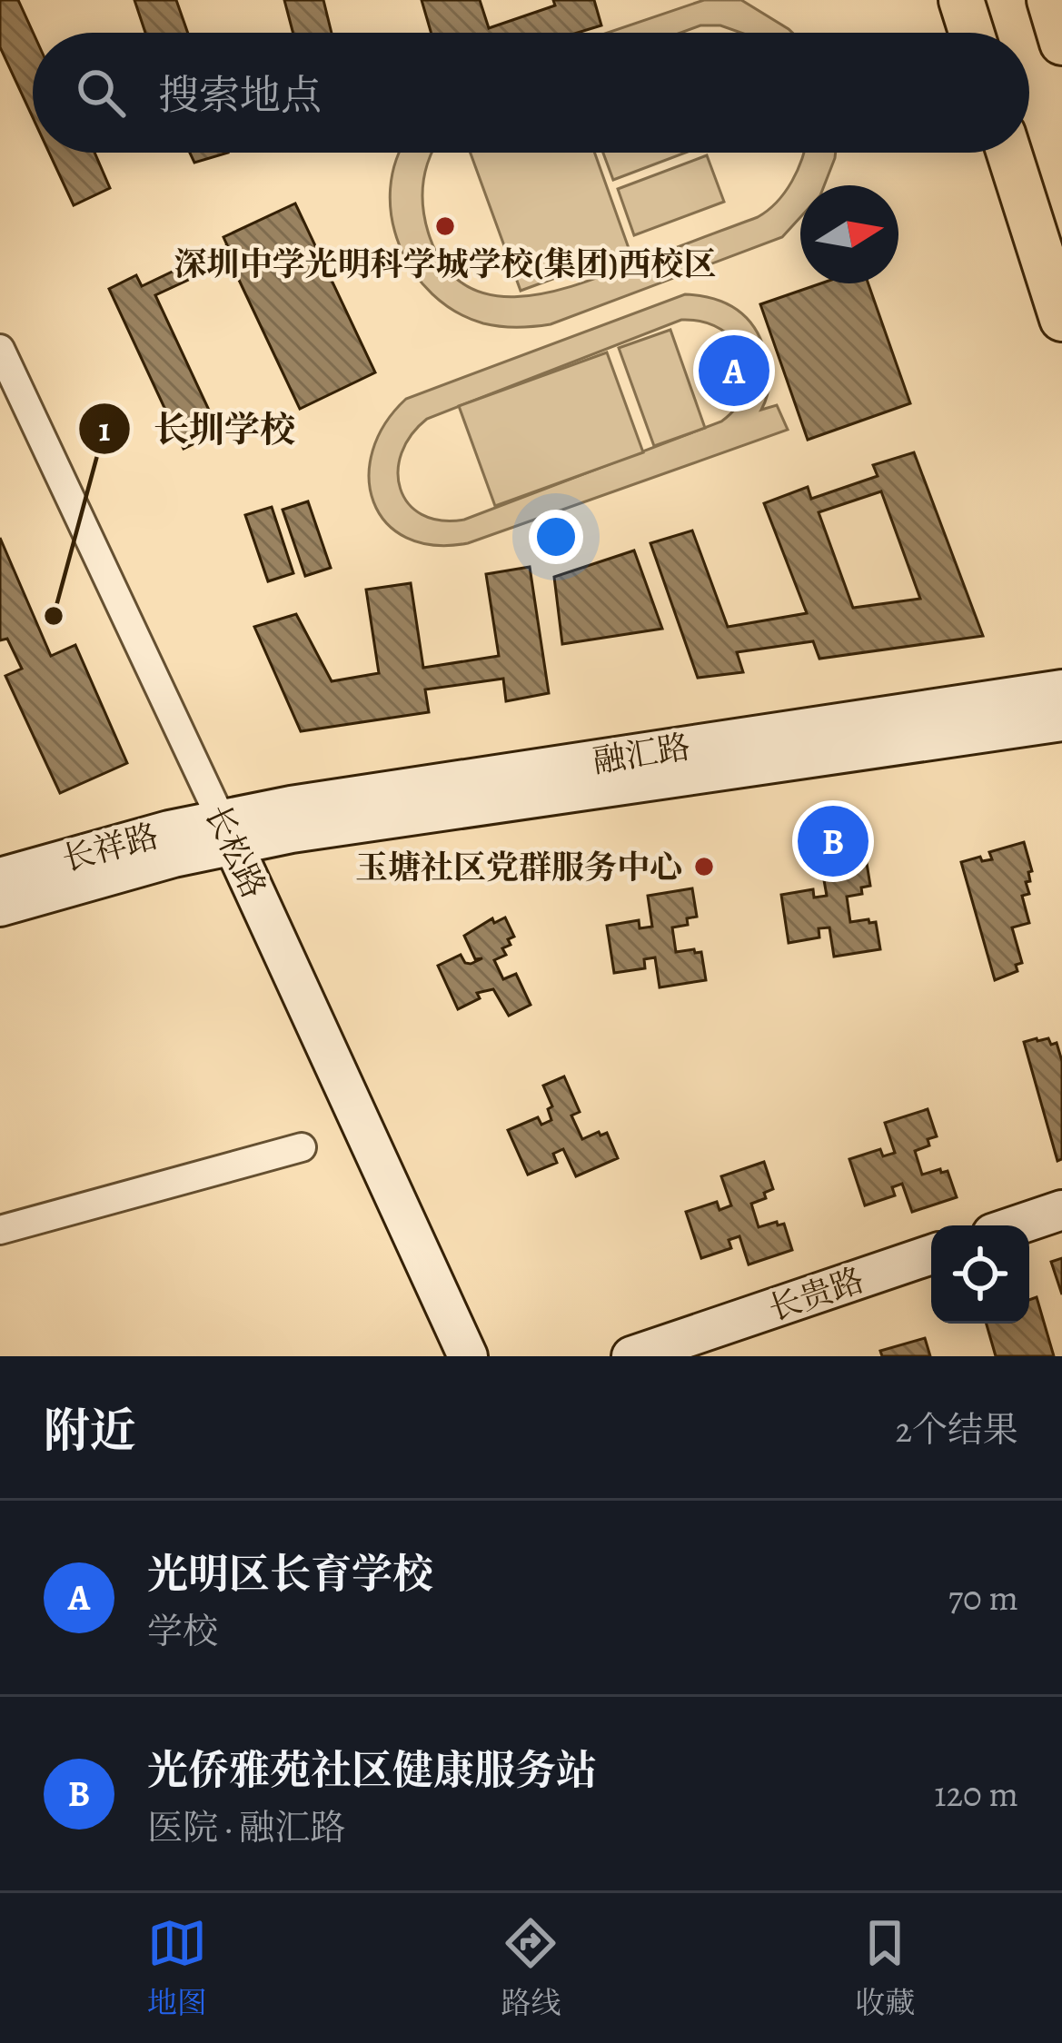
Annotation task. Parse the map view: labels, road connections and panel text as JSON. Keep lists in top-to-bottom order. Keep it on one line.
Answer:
{"streets":{"street":["融汇路","长祥路","长松路","长贵路"]},"crossings":[["融汇路","长祥路"],["融汇路","长松路"],["长祥路","长松路"]],"places":["深圳中学光明科学城学校(集团)西校区","长圳学校","玉塘社区党群服务中心"],"north":"right","page":{"search":"搜索地点","pins":["A","B"],"heading":["附近","2个结果"],"list":[{"mark":"A","name":"光明区长育学校","note":"学校","value":"70 m"},{"mark":"B","name":"光侨雅苑社区健康服务站","note":"医院 · 融汇路","value":"120 m"}],"nav":["地图","路线","收藏"]}}
